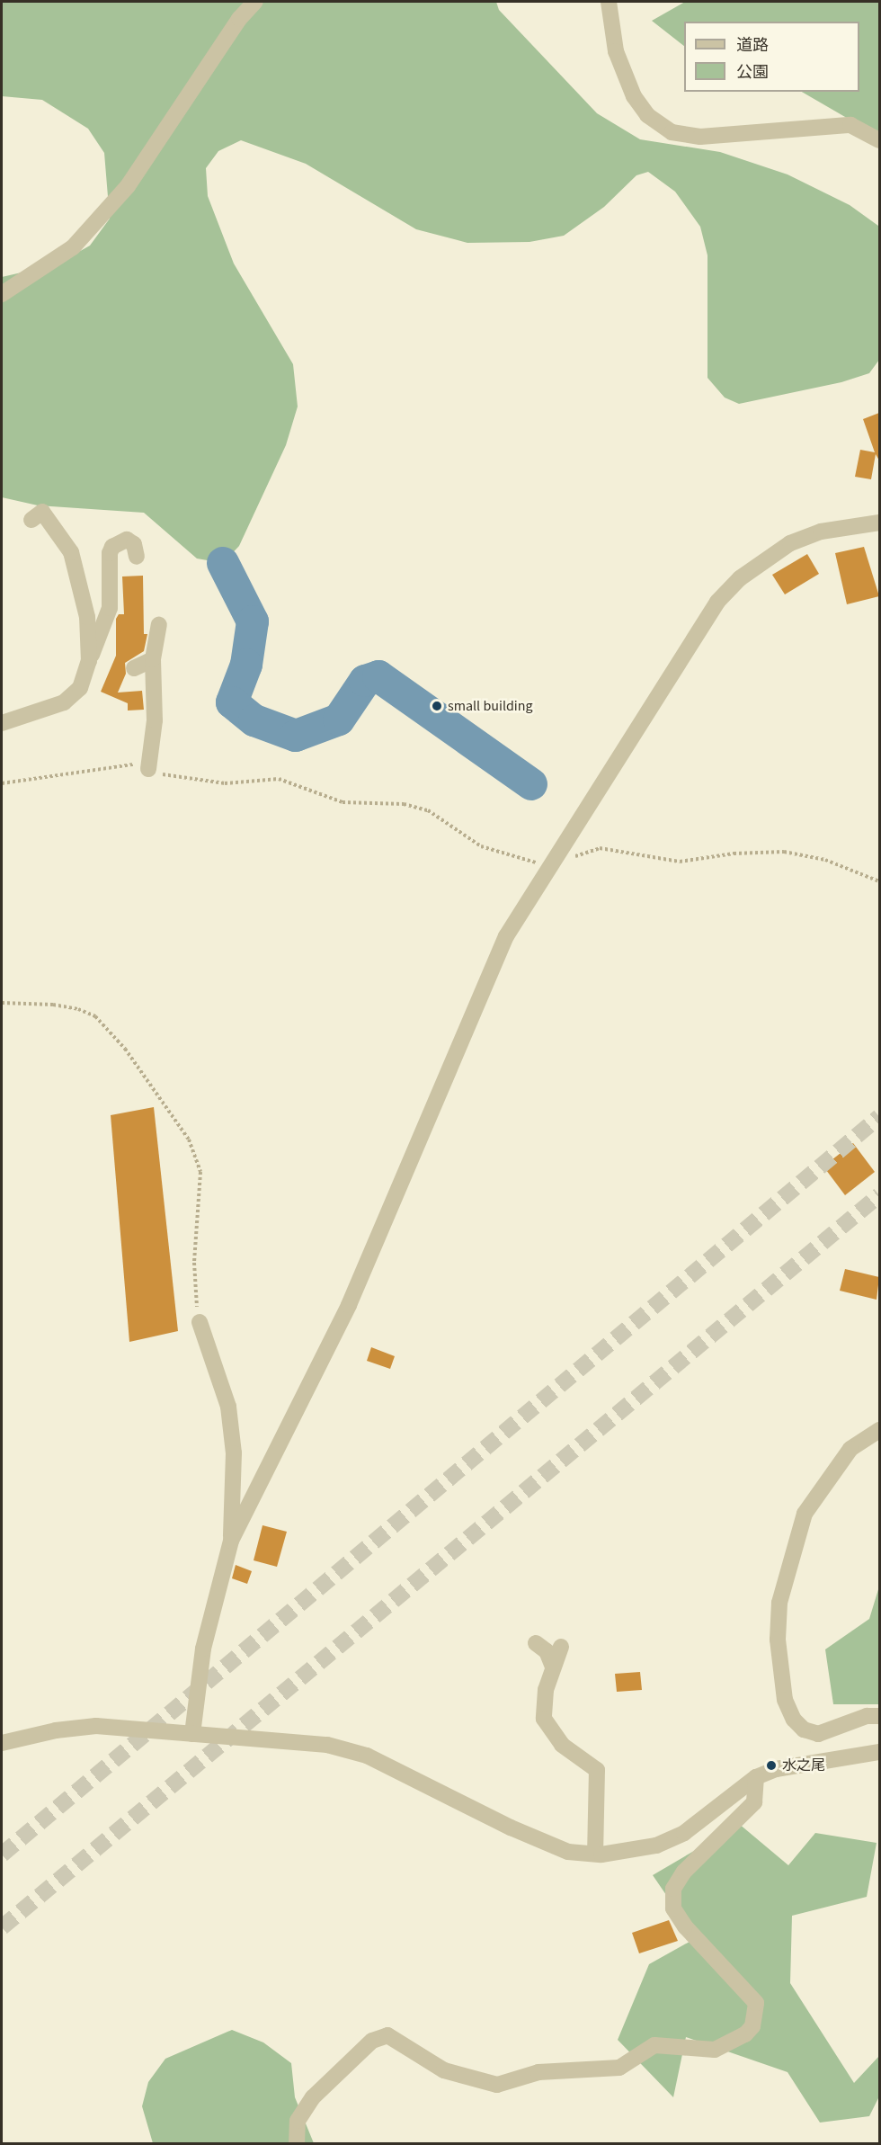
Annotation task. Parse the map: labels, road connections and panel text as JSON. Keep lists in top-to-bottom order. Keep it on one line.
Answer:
{"places":["small building","水之尾"],"legend":["道路","公園"]}
